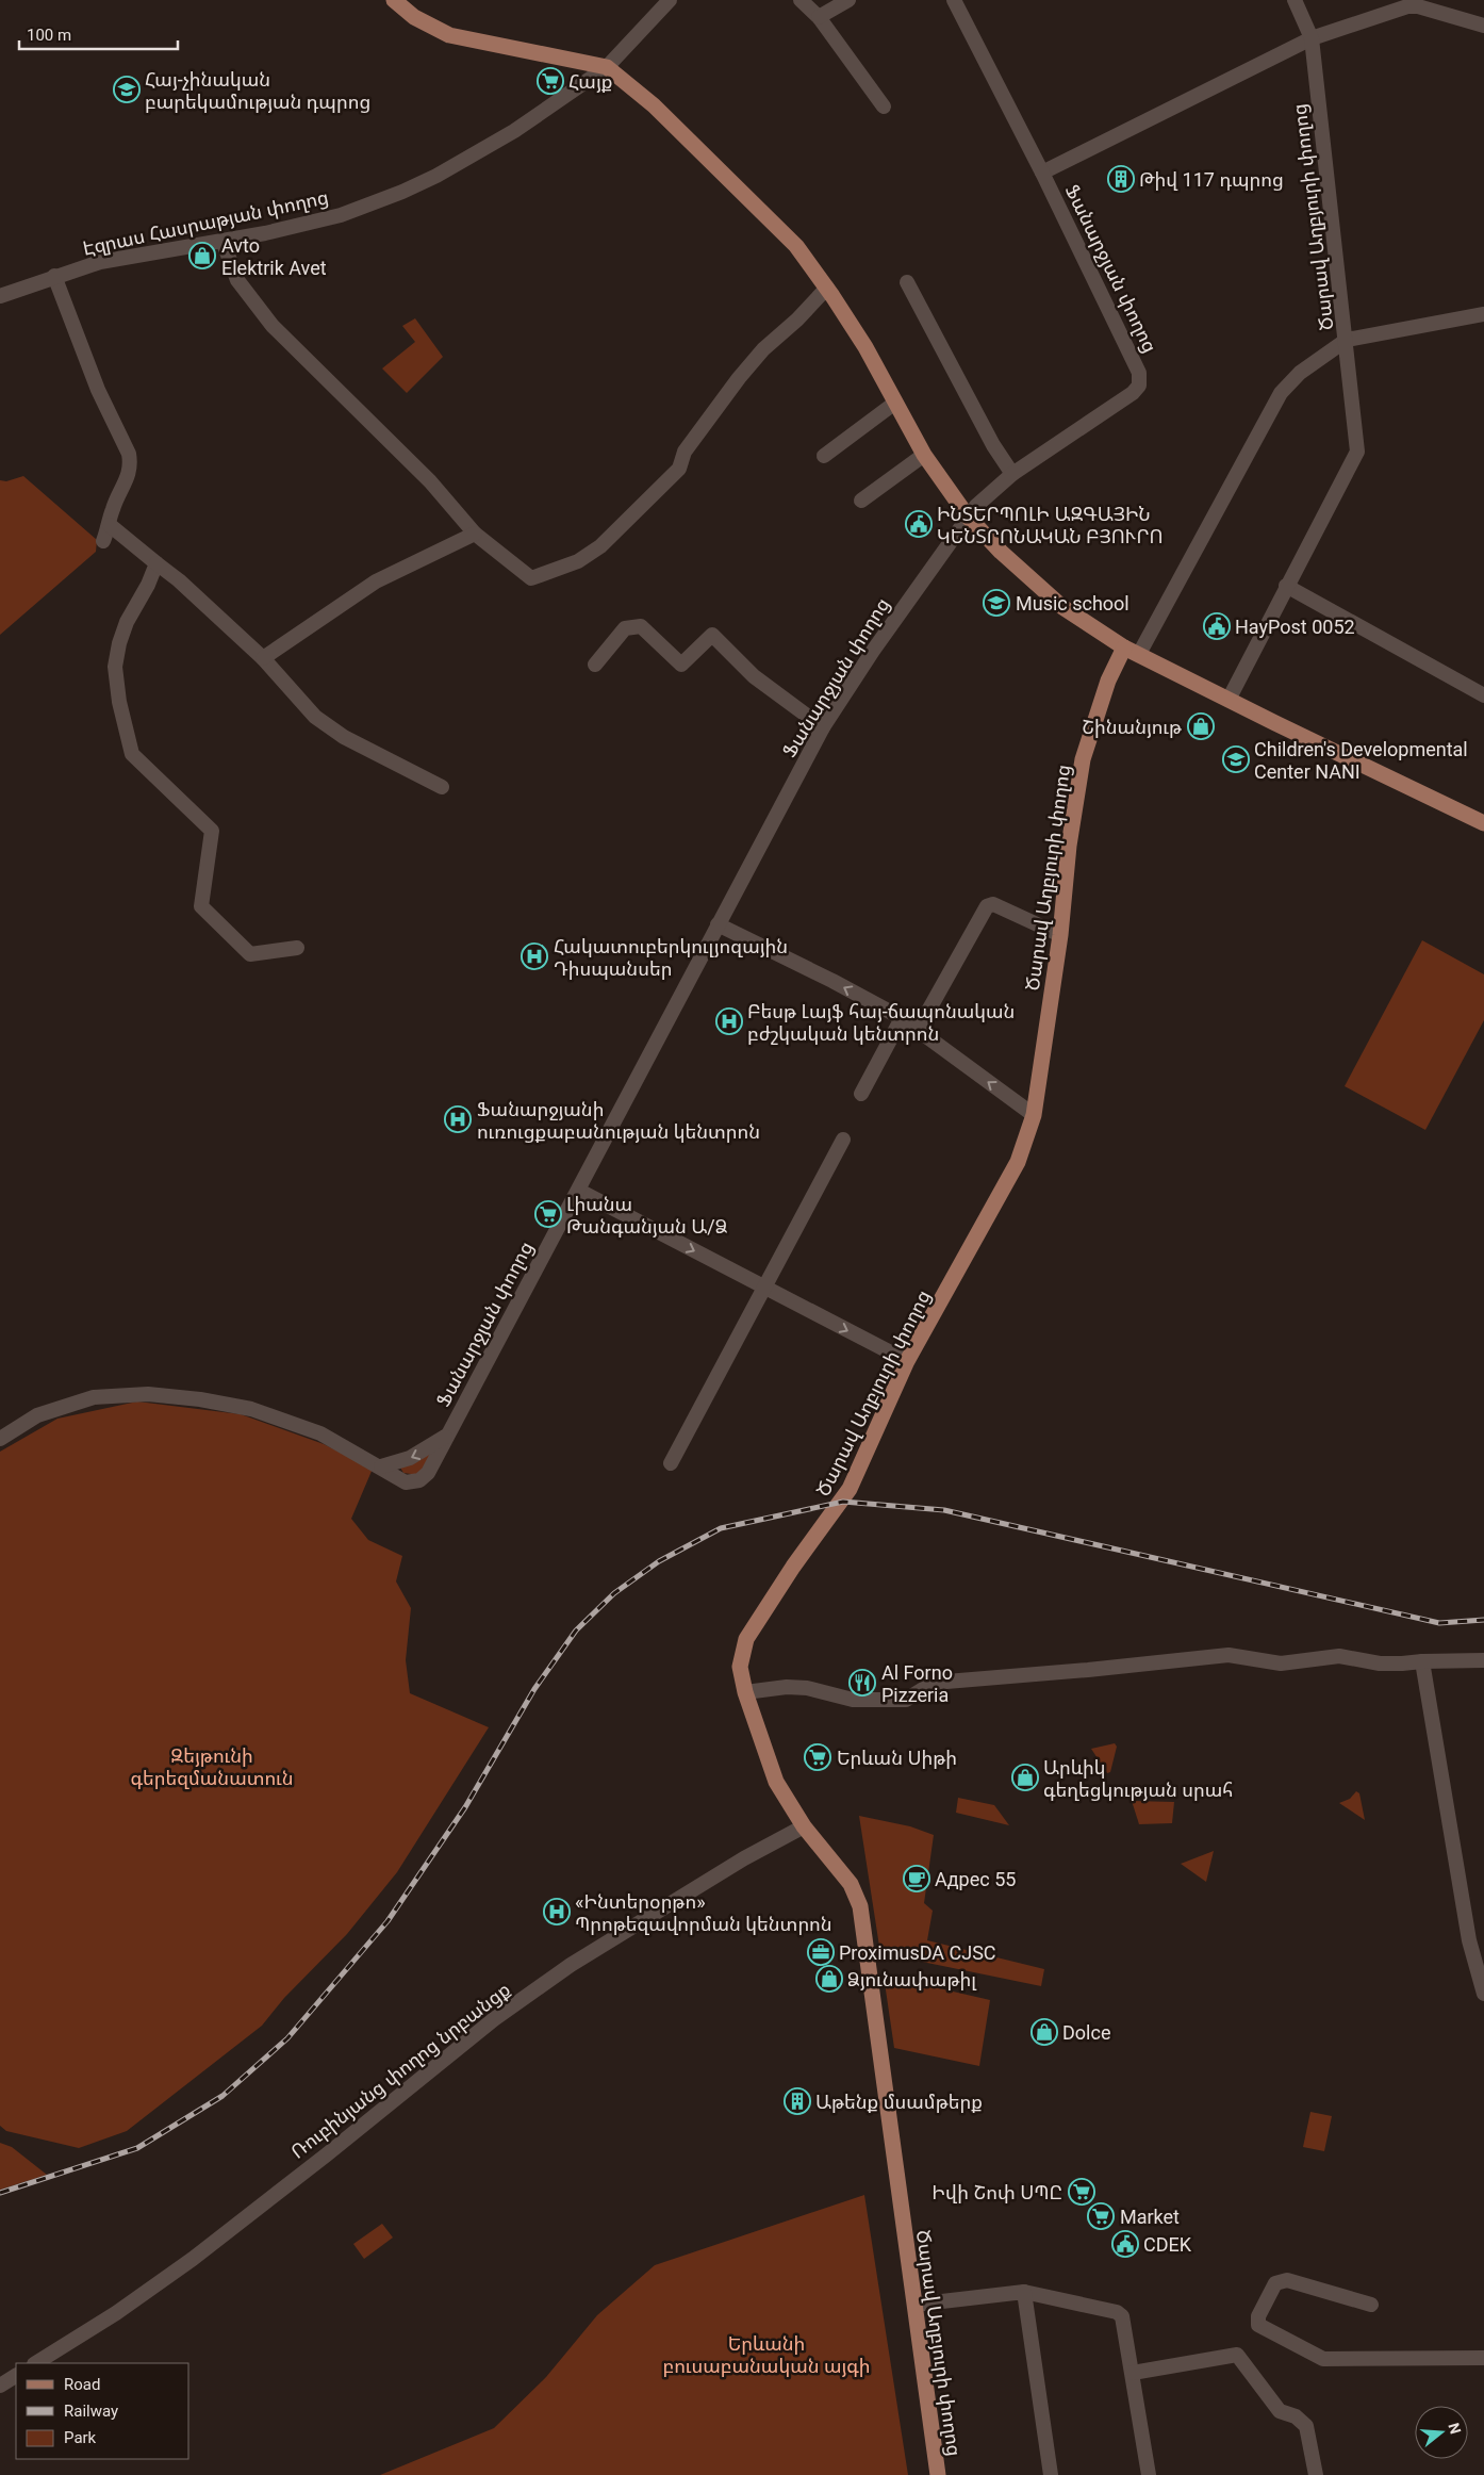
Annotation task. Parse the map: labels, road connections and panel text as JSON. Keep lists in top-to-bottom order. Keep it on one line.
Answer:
{"streets":{"main road":["Ծարավ Աղբյուրի փողոց"],"street":["Էզրաս Հասրաթյան փողոց","Ֆանարջյան փողոց","Ռուբինյանց փողոց նրբանցք"]},"crossings":[["Ծարավ Աղբյուրի փողոց","Ռուբինյանց փողոց նրբանցք"]],"parks":["Զեյթունի գերեզմանատուն","Երևանի բուսաբանական այգի"],"places":{"supermarket":["Հայք","Լիանա Թանգանյան Ա/Ձ","Երևան Սիթի","Իվի Շոփ ՍՊԸ","Market"],"school or university":["Հայ-չինական բարեկամության դպրոց","Music school","Children's Developmental Center NANI"],"building":["Թիվ 117 դպրոց","Աթենք մսամթերք"],"shop":["Avto Elektrik Avet","Շինանյութ","Արևիկ գեղեցկության սրահ","Ձյունափաթիլ","Dolce"],"public building":["ԻՆՏԵՐՊՈԼԻ ԱԶԳԱՅԻՆ ԿԵՆՏՐՈՆԱԿԱՆ ԲՅՈՒՐՈ","HayPost 0052","CDEK"],"hospital":["Հակատուբերկուլյոզային Դիսպանսեր","Բեսթ Լայֆ հայ-ճապոնական բժշկական կենտրոն","Ֆանարջյանի ուռուցքաբանության կենտրոն","«Ինտերօրթո» Պրոթեզավորման կենտրոն"],"restaurant":["Al Forno Pizzeria"],"cafe":["Адрес 55"],"office":["ProximusDA CJSC"]},"legend":["Road","Railway","Park"],"scale_bar":"100 m","north":"right"}
